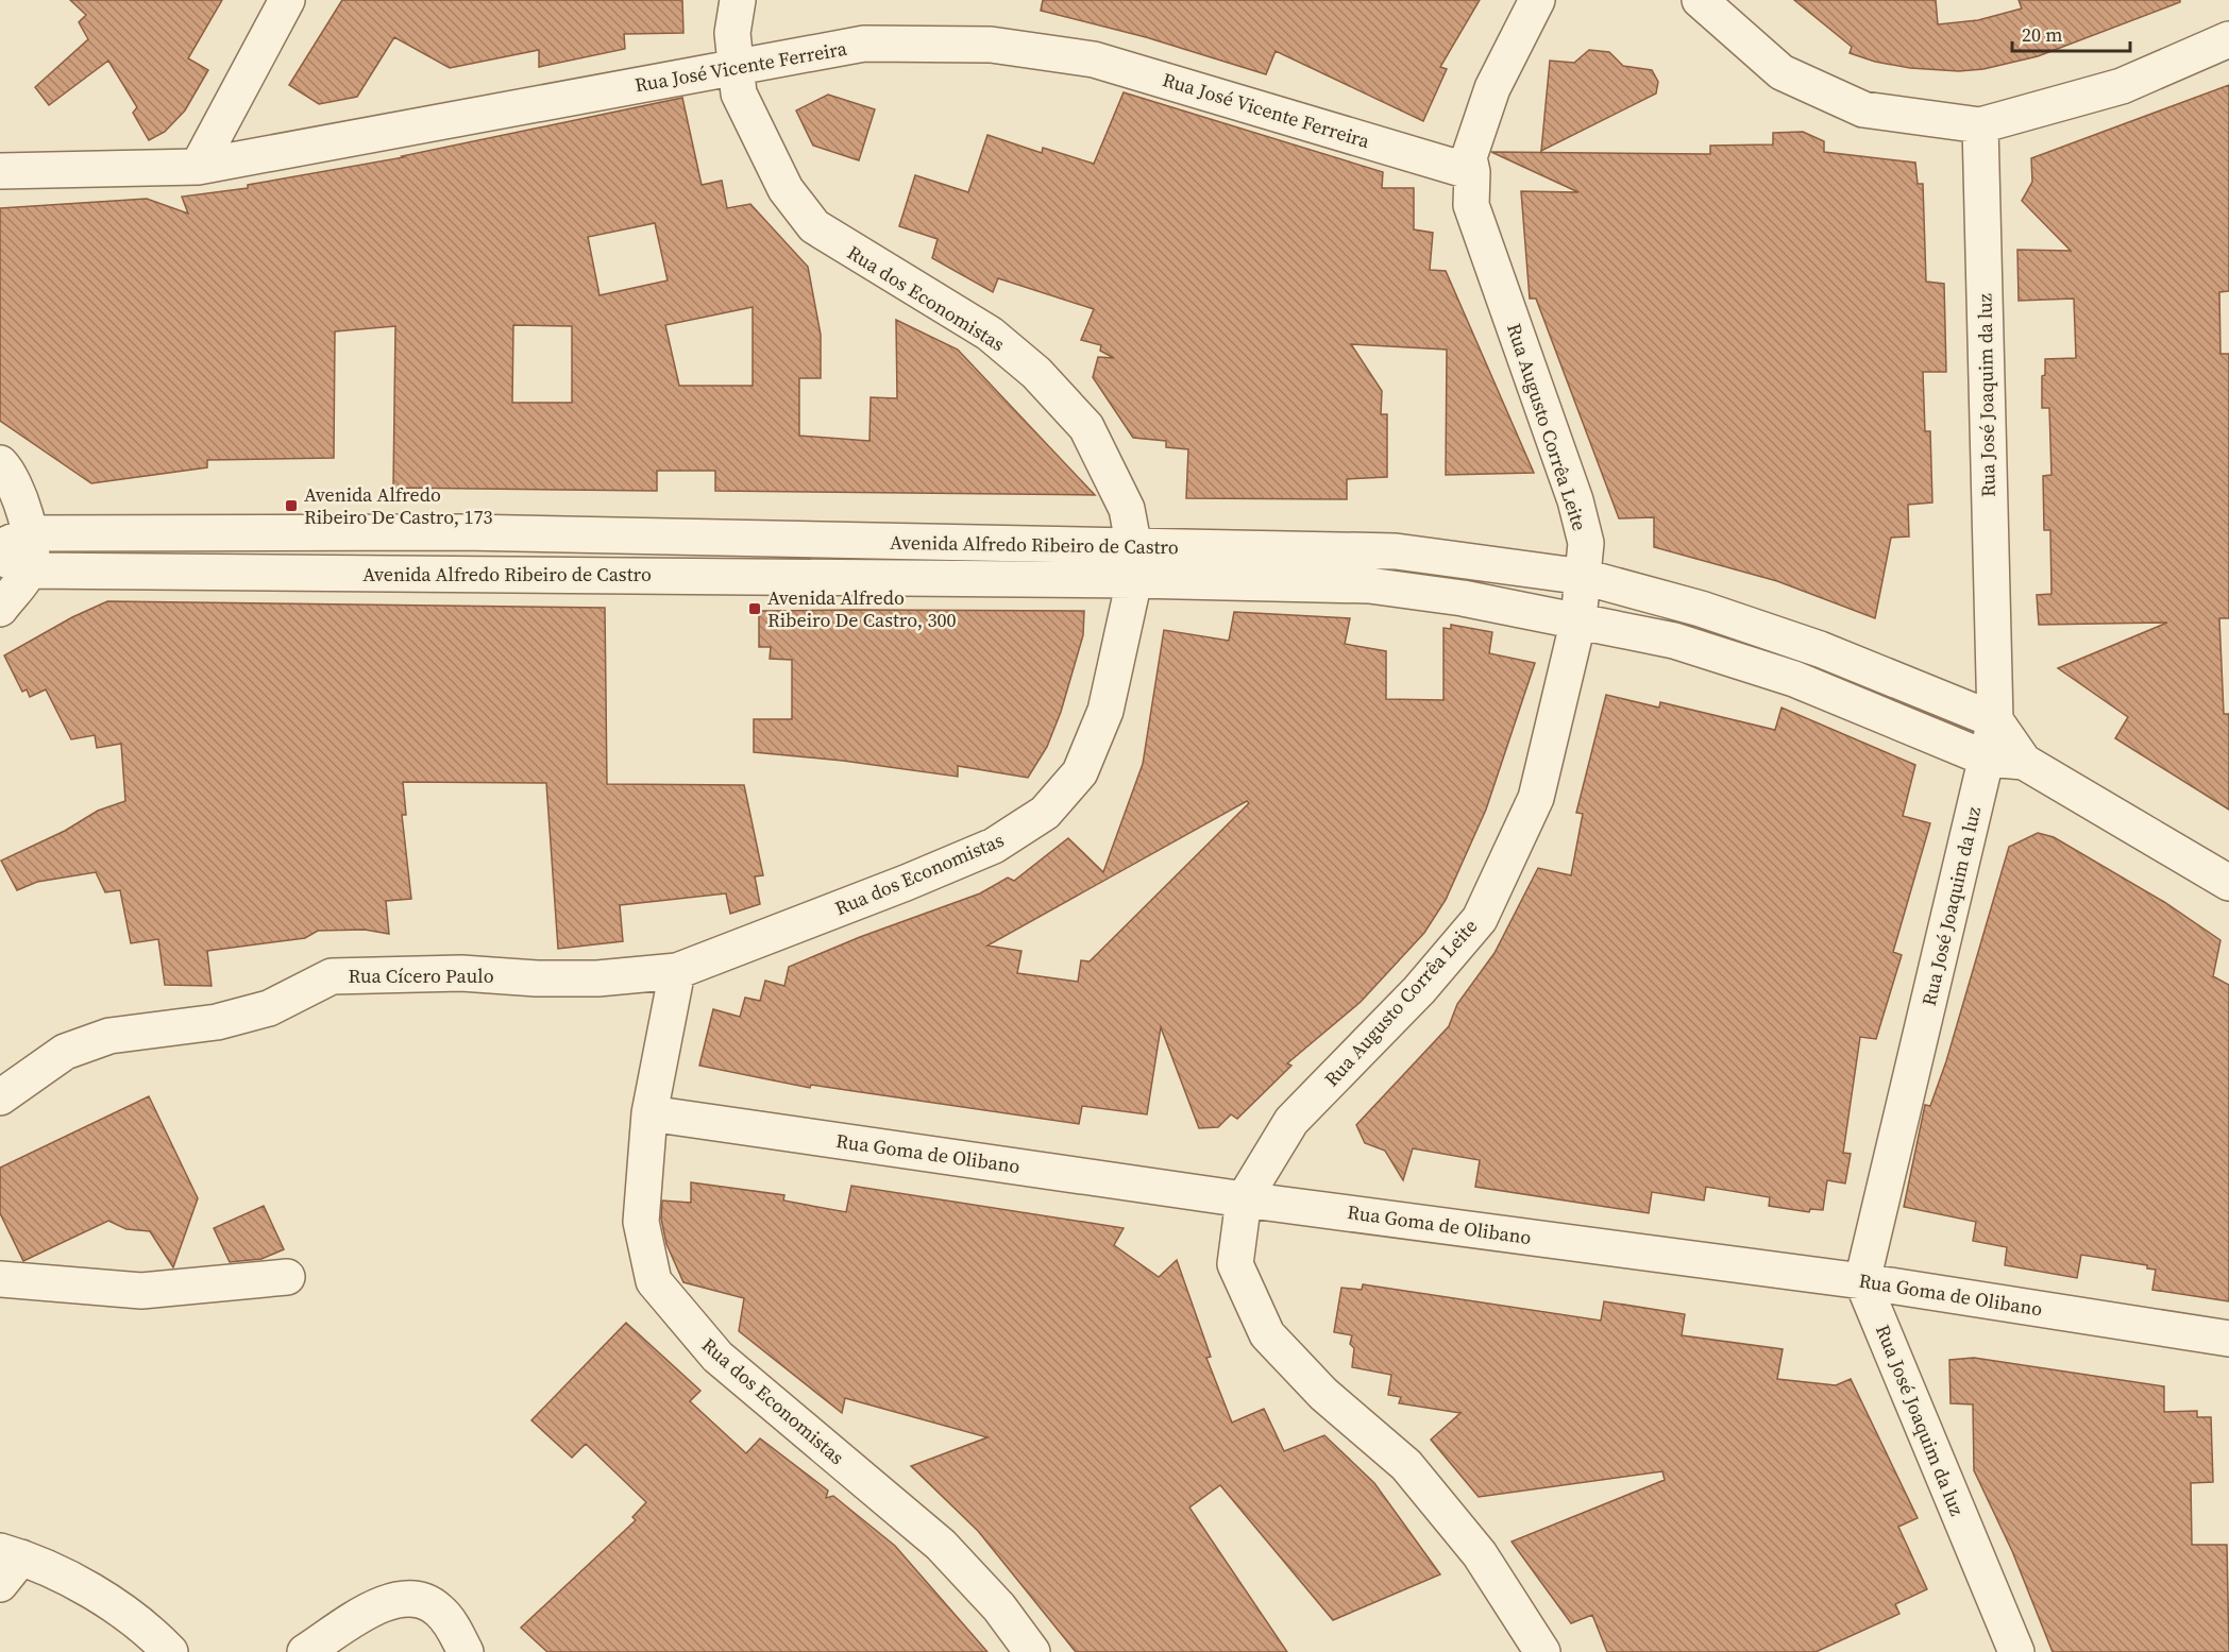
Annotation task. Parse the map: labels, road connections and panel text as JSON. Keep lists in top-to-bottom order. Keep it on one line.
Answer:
{"streets":{"street":["Rua José Vicente Ferreira","Rua dos Economistas","Rua José Joaquim da luz","Rua Augusto Corrêa Leite","Avenida Alfredo Ribeiro de Castro","Rua Cícero Paulo","Rua Goma de Olibano"]},"crossings":[["Rua José Vicente Ferreira","Rua dos Economistas"],["Rua José Vicente Ferreira","Rua Augusto Corrêa Leite"],["Rua dos Economistas","Avenida Alfredo Ribeiro de Castro"],["Rua dos Economistas","Rua Cícero Paulo"],["Rua dos Economistas","Rua Goma de Olibano"],["Rua José Joaquim da luz","Avenida Alfredo Ribeiro de Castro"],["Rua José Joaquim da luz","Rua Goma de Olibano"],["Rua Augusto Corrêa Leite","Avenida Alfredo Ribeiro de Castro"],["Rua Augusto Corrêa Leite","Rua Goma de Olibano"]],"places":{"transit":["Avenida Alfredo Ribeiro De Castro, 173","Avenida Alfredo Ribeiro De Castro, 300"]},"scale_bar":"20 m"}
